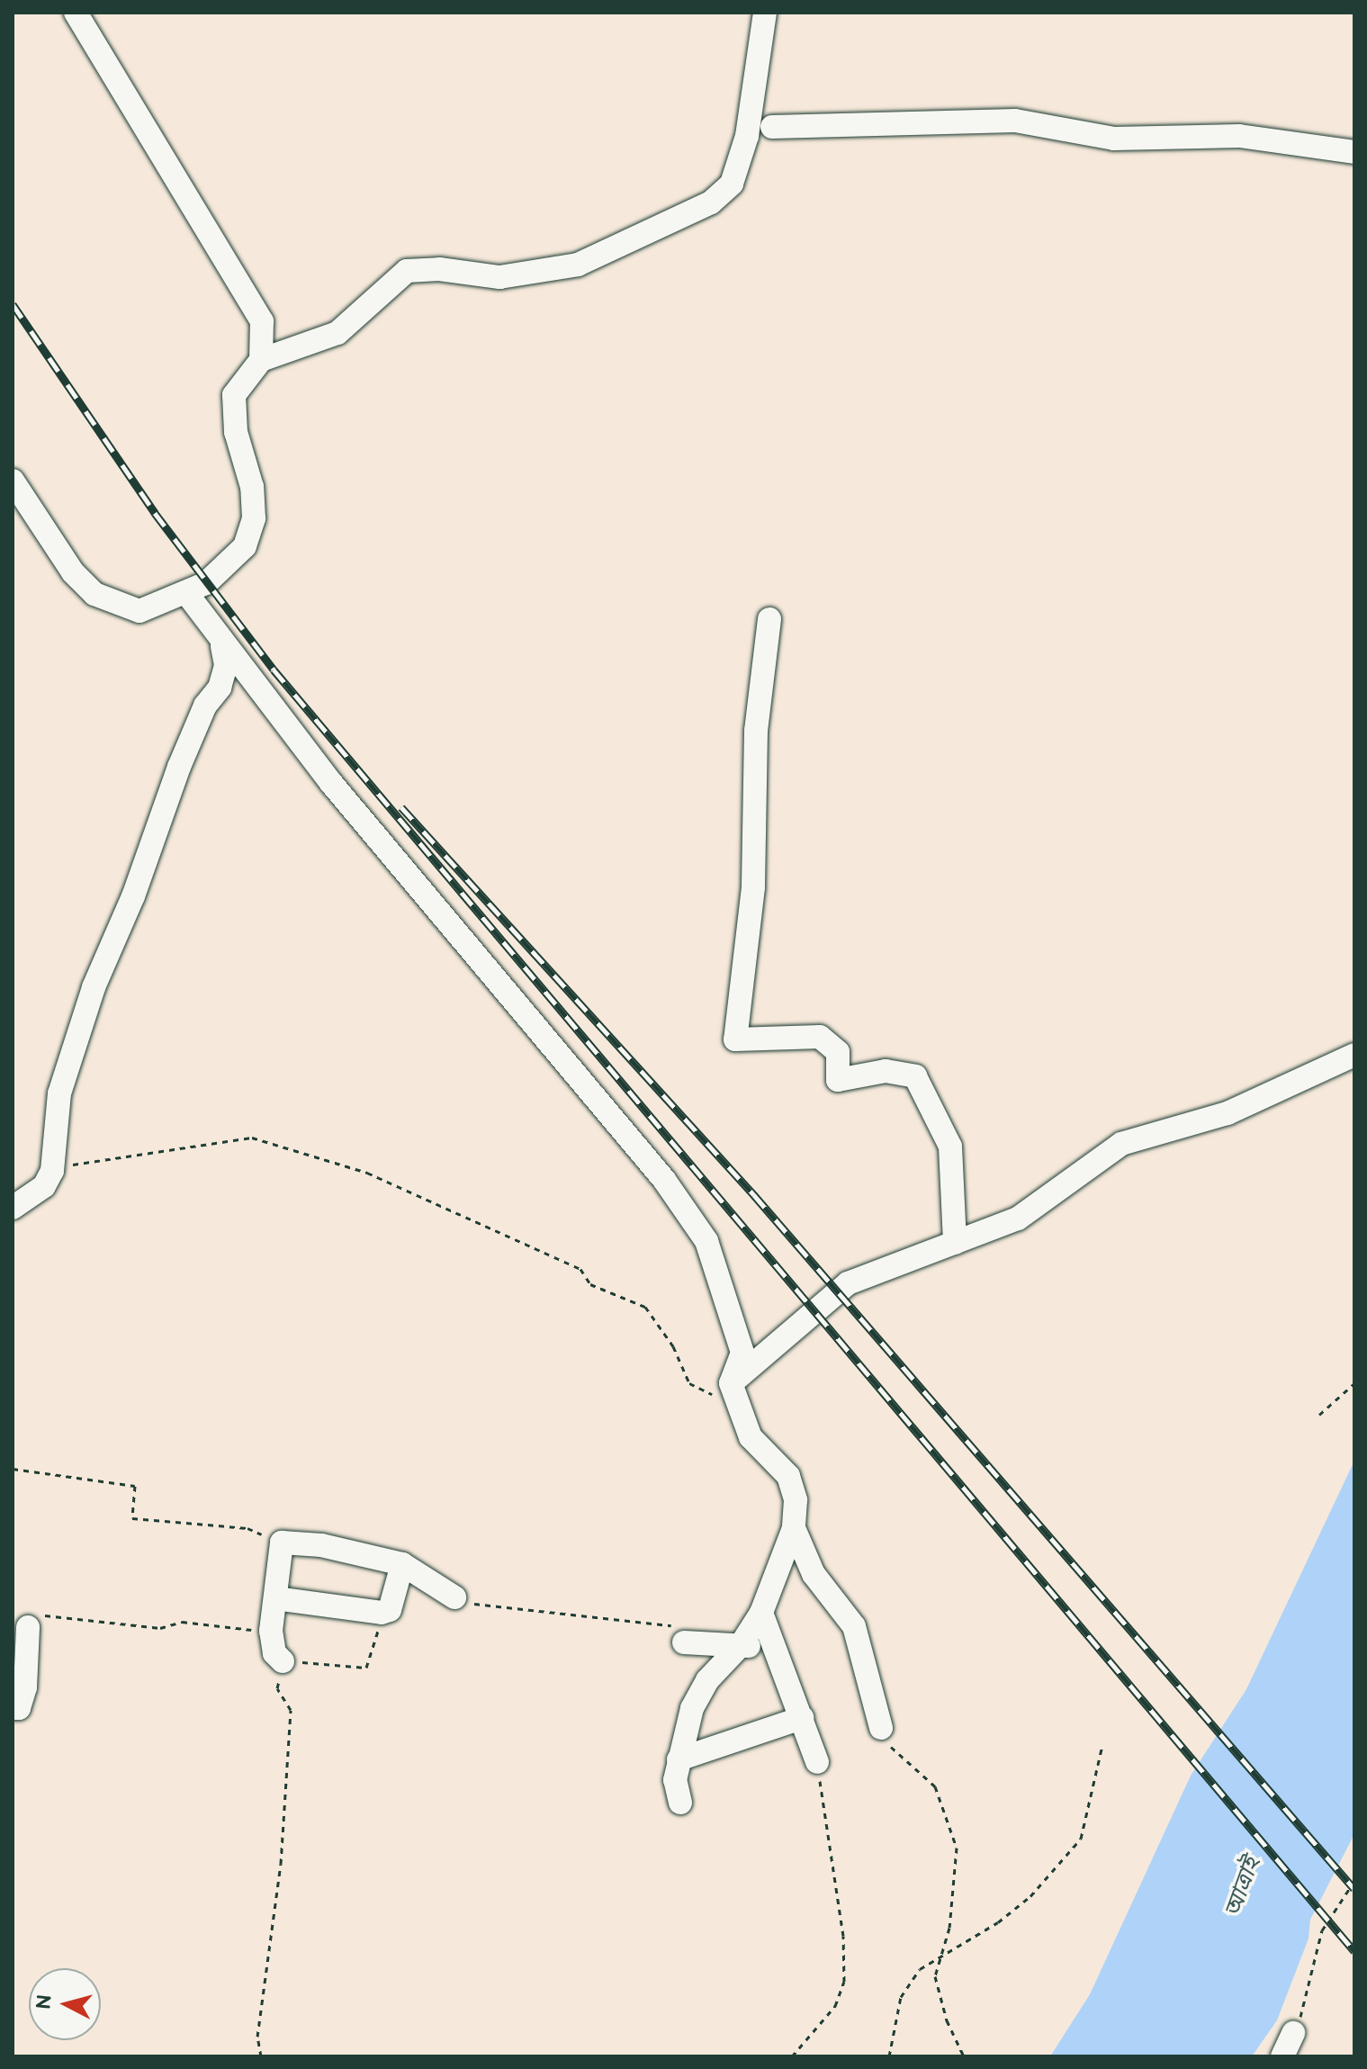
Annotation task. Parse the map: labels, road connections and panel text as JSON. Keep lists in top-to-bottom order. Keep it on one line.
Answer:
{"water":["আত্রাই"],"north":"left"}
